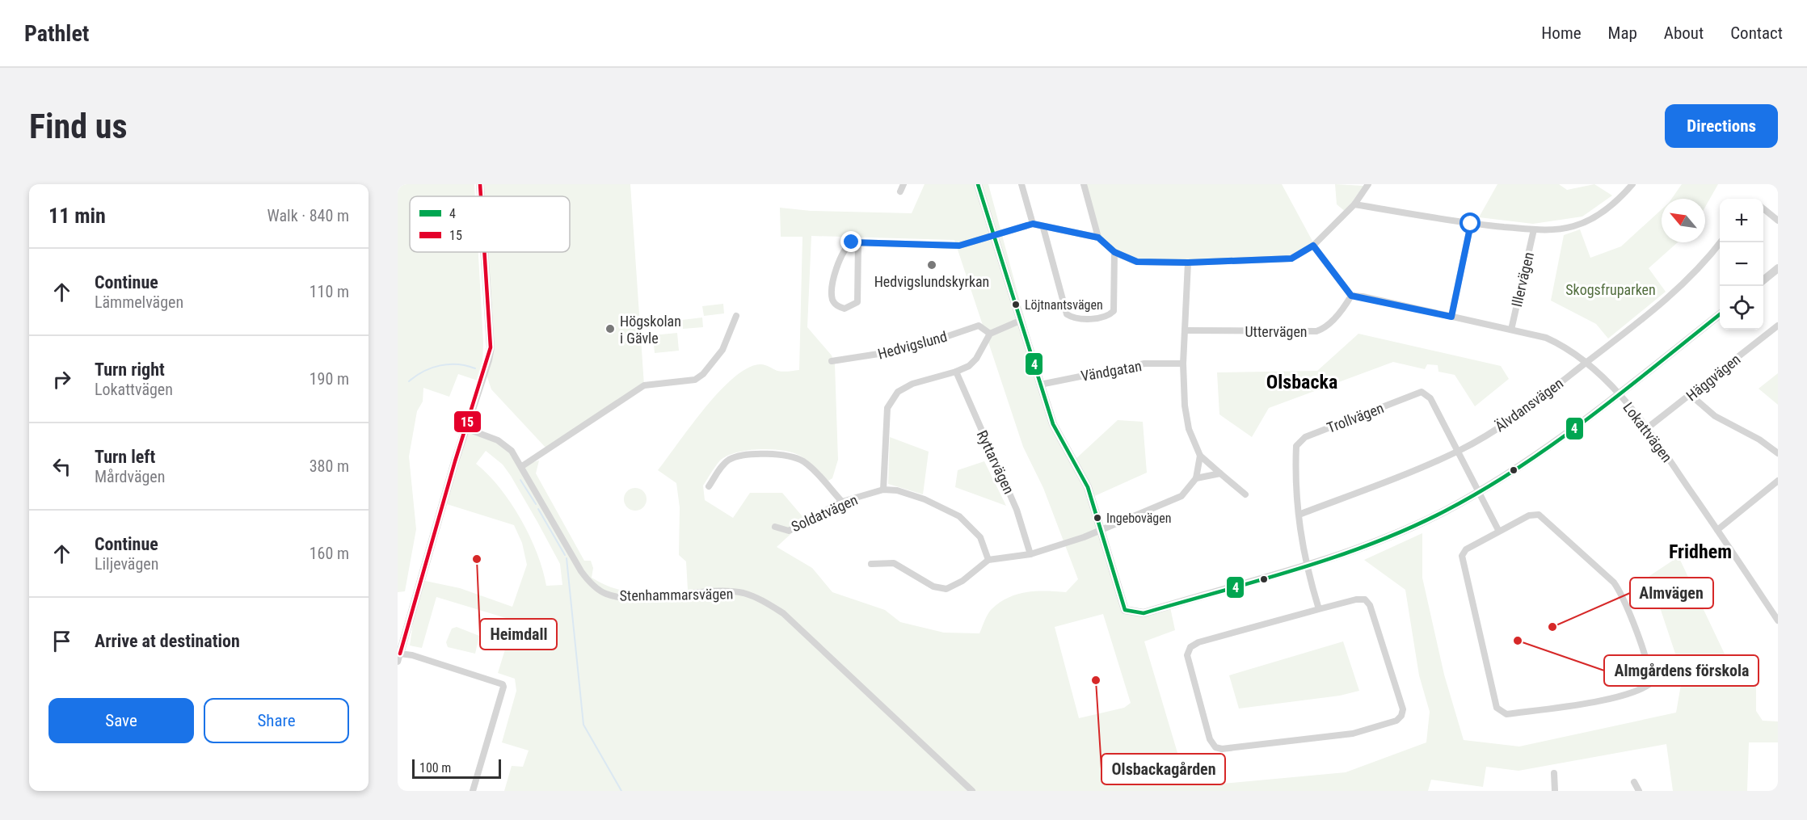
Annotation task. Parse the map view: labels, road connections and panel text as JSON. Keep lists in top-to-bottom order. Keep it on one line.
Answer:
{"streets":{"street":["Illervägen","Uttervägen","Hedvigslund","Vändgatan","Häggvägen","Älvdansvägen","Trollvägen","Lokattvägen","Ryttarvägen","Soldatvägen","Stenhammarsvägen"]},"crossings":[["Illervägen","Lokattvägen"],["Uttervägen","Lokattvägen"],["Häggvägen","Lokattvägen"],["Älvdansvägen","Trollvägen"],["Älvdansvägen","Lokattvägen"]],"districts":["Olsbacka","Fridhem"],"parks":["Skogsfruparken"],"places":["Hedvigslundskyrkan","Löjtnantsvägen","Högskolan i Gävle","Ingebovägen","Heimdall","Almvägen","Almgårdens förskola","Olsbackagården"],"lines":["transit line 4","transit line 15"],"legend":["4","15"],"scale_bar":"100 m","north":"top left","page":{"header":"Pathlet","nav":["Home","Map","About","Contact"],"buttons":["Directions",["Save","Share"]],"title":"Find us","heading":["11 min","Walk · 840 m"],"map_buttons":["+","−"],"list":[["Continue","Lämmelvägen","110 m"],["Turn right","Lokattvägen","190 m"],["Turn left","Mårdvägen","380 m"],["Continue","Liljevägen","160 m"],"Arrive at destination"],"scale":"100 m"}}
